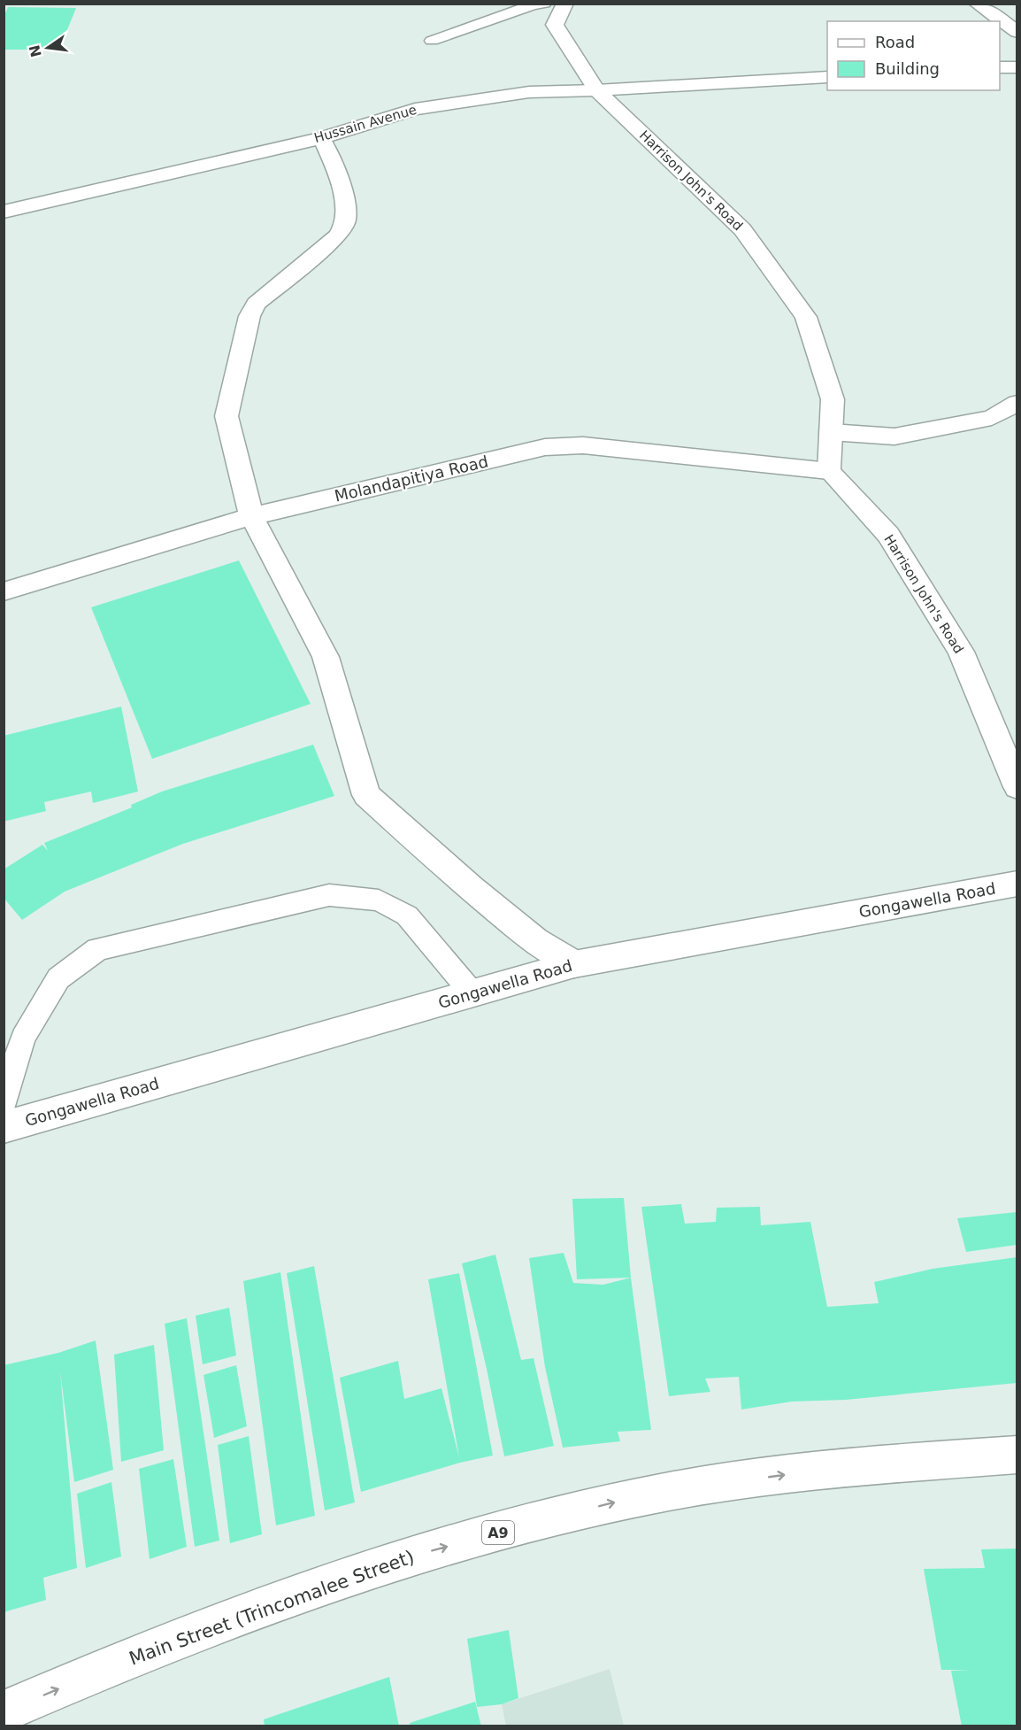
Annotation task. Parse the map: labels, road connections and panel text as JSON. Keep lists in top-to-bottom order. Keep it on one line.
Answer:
{"streets":{"main road":["Hussain Avenue","Harrison John's Road","Molandapitiya Road","Gongawella Road","A9","Main Street (Trincomalee Street)"]},"crossings":[["Hussain Avenue","Harrison John's Road"],["Harrison John's Road","Molandapitiya Road"]],"one_way":["Main Street (Trincomalee Street)"],"legend":["Road","Building"],"north":"left"}
